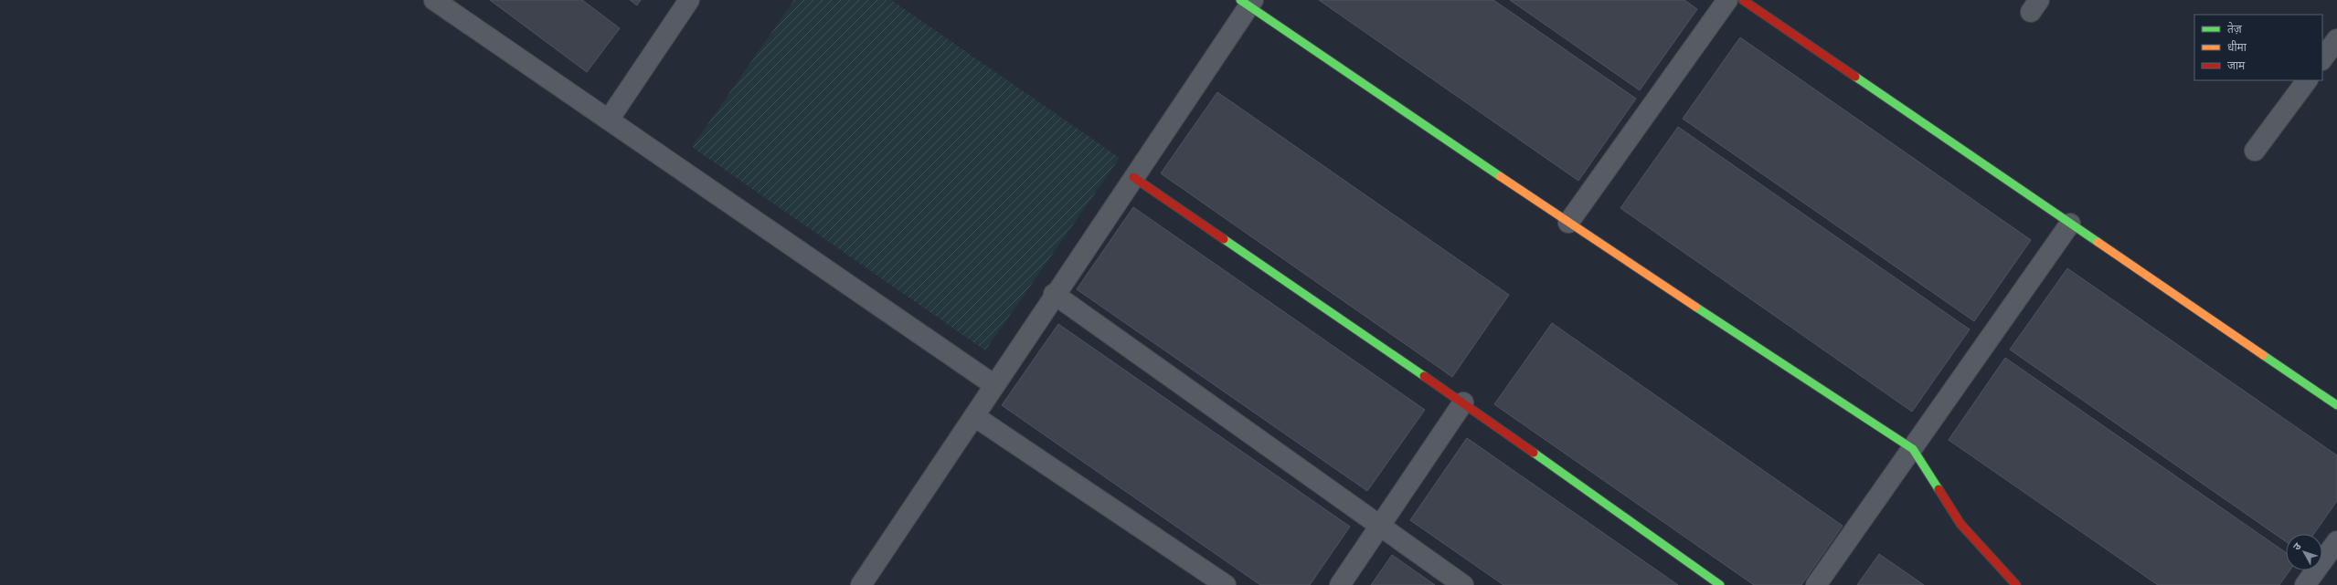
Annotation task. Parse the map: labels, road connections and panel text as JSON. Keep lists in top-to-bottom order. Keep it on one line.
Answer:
{"legend":["तेज़","धीमा","जाम"],"north":"top left"}
